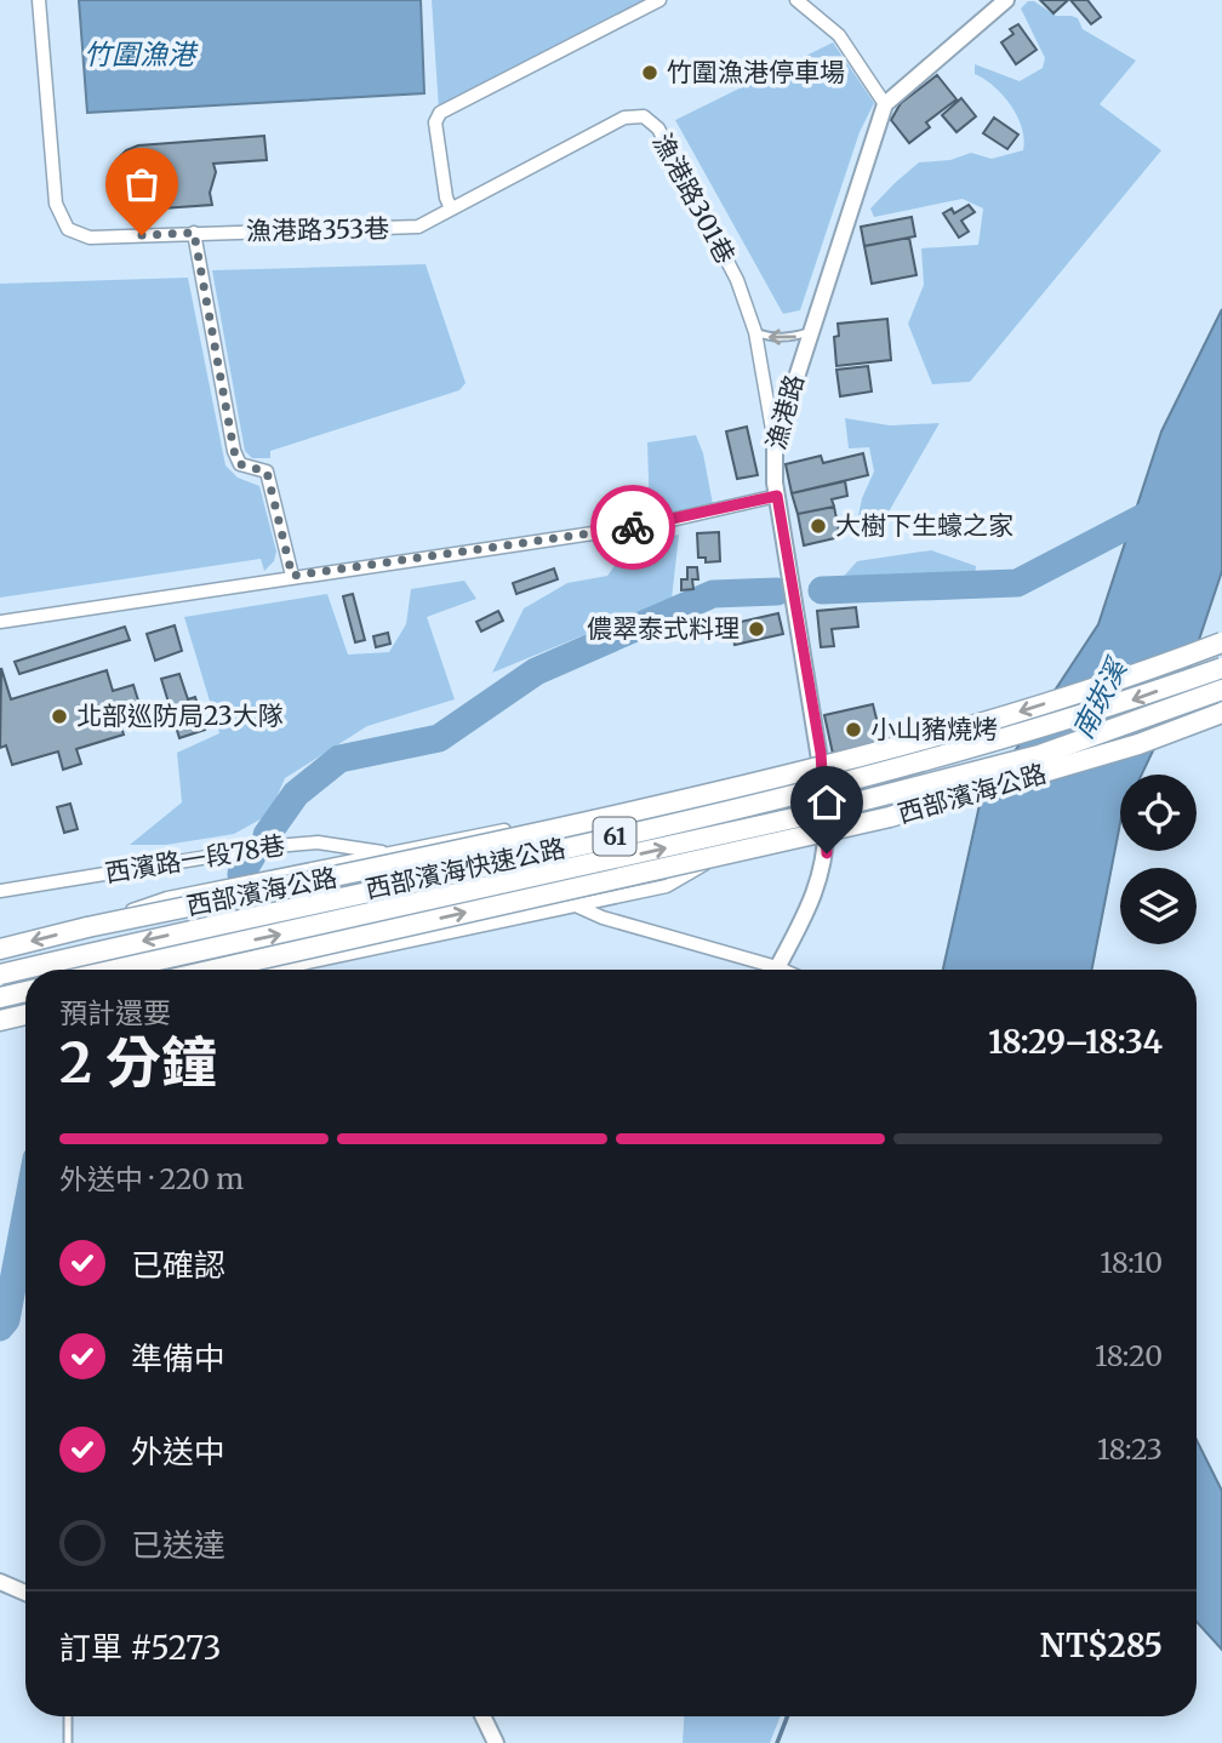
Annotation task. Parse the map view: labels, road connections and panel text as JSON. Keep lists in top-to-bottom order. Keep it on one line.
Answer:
{"streets":{"main road":["西部濱海公路","61","西部濱海快速公路"],"street":["漁港路301巷","漁港路353巷","漁港路","西濱路一段78巷"]},"crossings":[["漁港路301巷","漁港路353巷"],["漁港路301巷","漁港路"],["西部濱海公路","61"]],"water":["竹圍漁港","南崁溪"],"places":["竹圍漁港停車場","大樹下生蠔之家","儂翠泰式料理","北部巡防局23大隊","小山豬燒烤"],"page":{"heading":["2 分鐘","預計還要","18:29–18:34"],"panel":["訂單 #5273","NT$285"],"bar":"外送中 · 220 m","list":[["已確認","18:10"],["準備中","18:20"],["外送中","18:23"],"已送達"]}}
